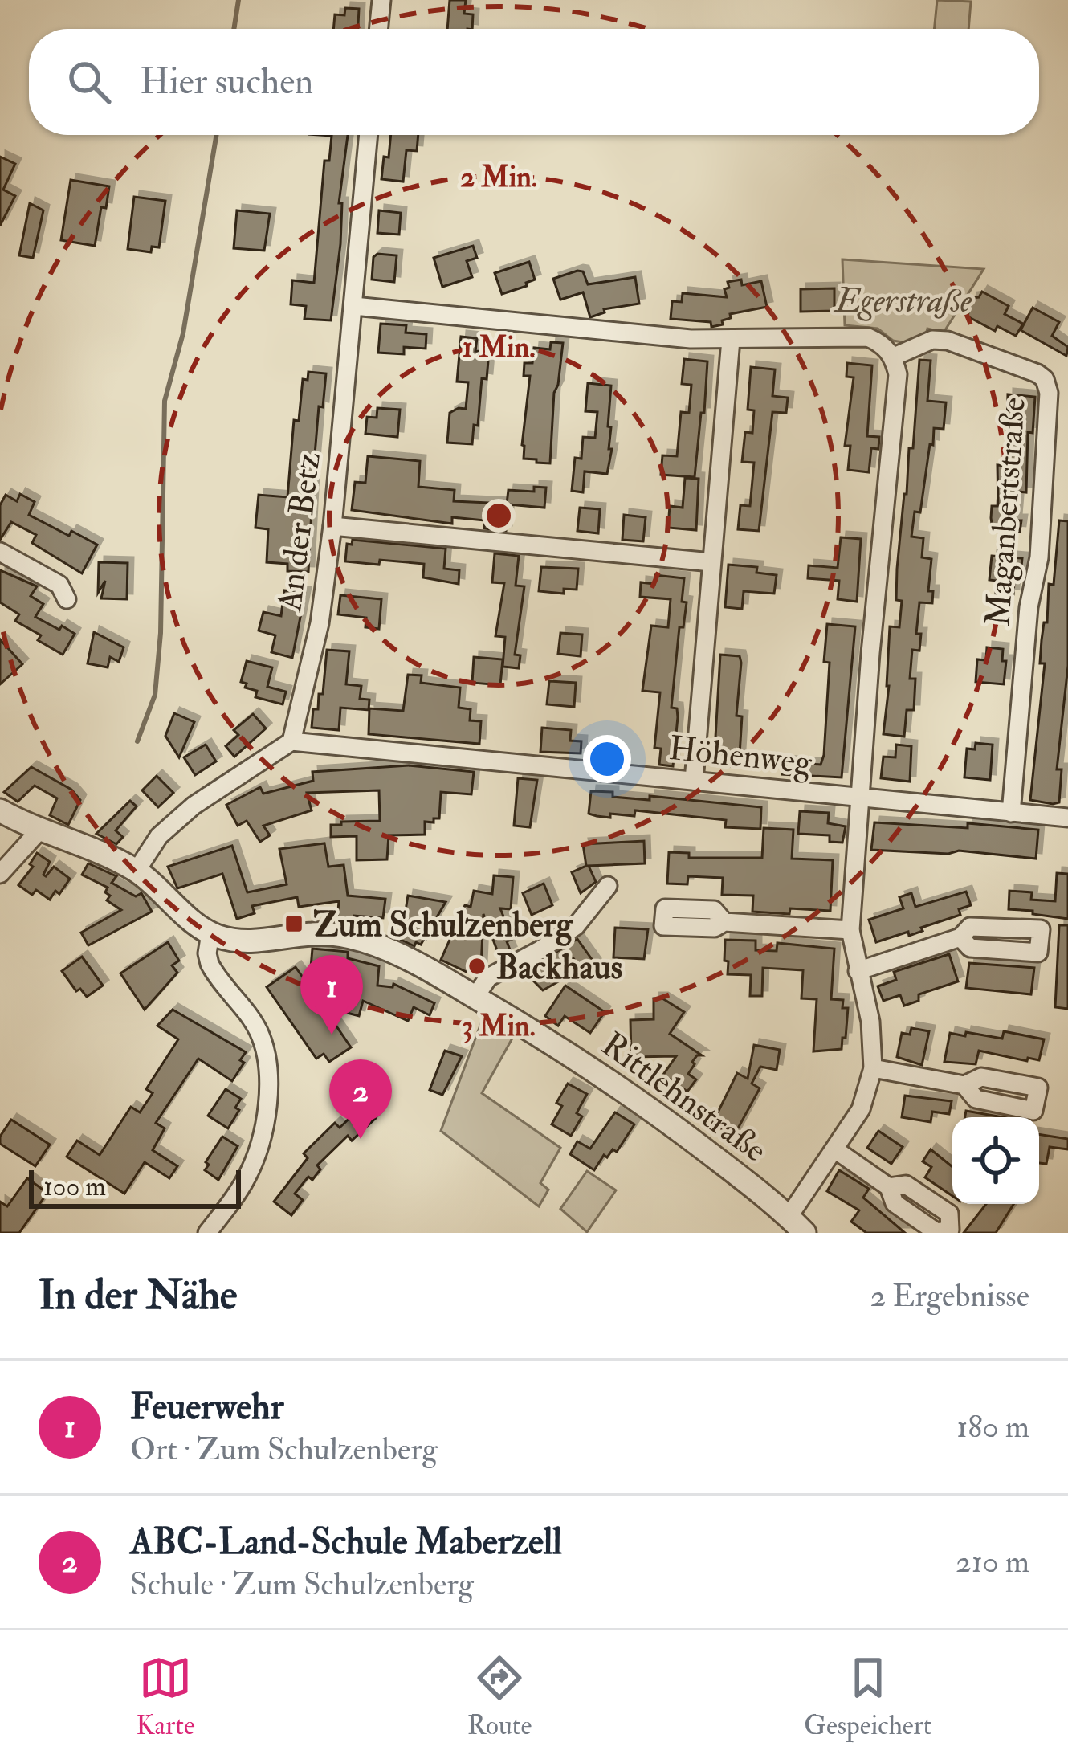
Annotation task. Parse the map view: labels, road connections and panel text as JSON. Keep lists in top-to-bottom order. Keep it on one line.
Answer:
{"streets":{"street":["Maganbertstraße","An der Betz","Höhenweg","Rittlehnstraße"]},"crossings":[["Maganbertstraße","Höhenweg"],["An der Betz","Höhenweg"]],"parks":["Egerstraße"],"places":{"transit":["Zum Schulzenberg"],"other":["Backhaus"]},"scale_bar":"100 m","page":{"search":"Hier suchen","pins":["1","2"],"scale":"100 m","heading":["In der Nähe","2 Ergebnisse"],"list":[{"mark":"1","name":"Feuerwehr","note":"Ort · Zum Schulzenberg","value":"180 m"},{"mark":"2","name":"ABC-Land-Schule Maberzell","note":"Schule · Zum Schulzenberg","value":"210 m"}],"nav":["Karte","Route","Gespeichert"]},"rings":["2 Min.","1 Min.","3 Min."]}
